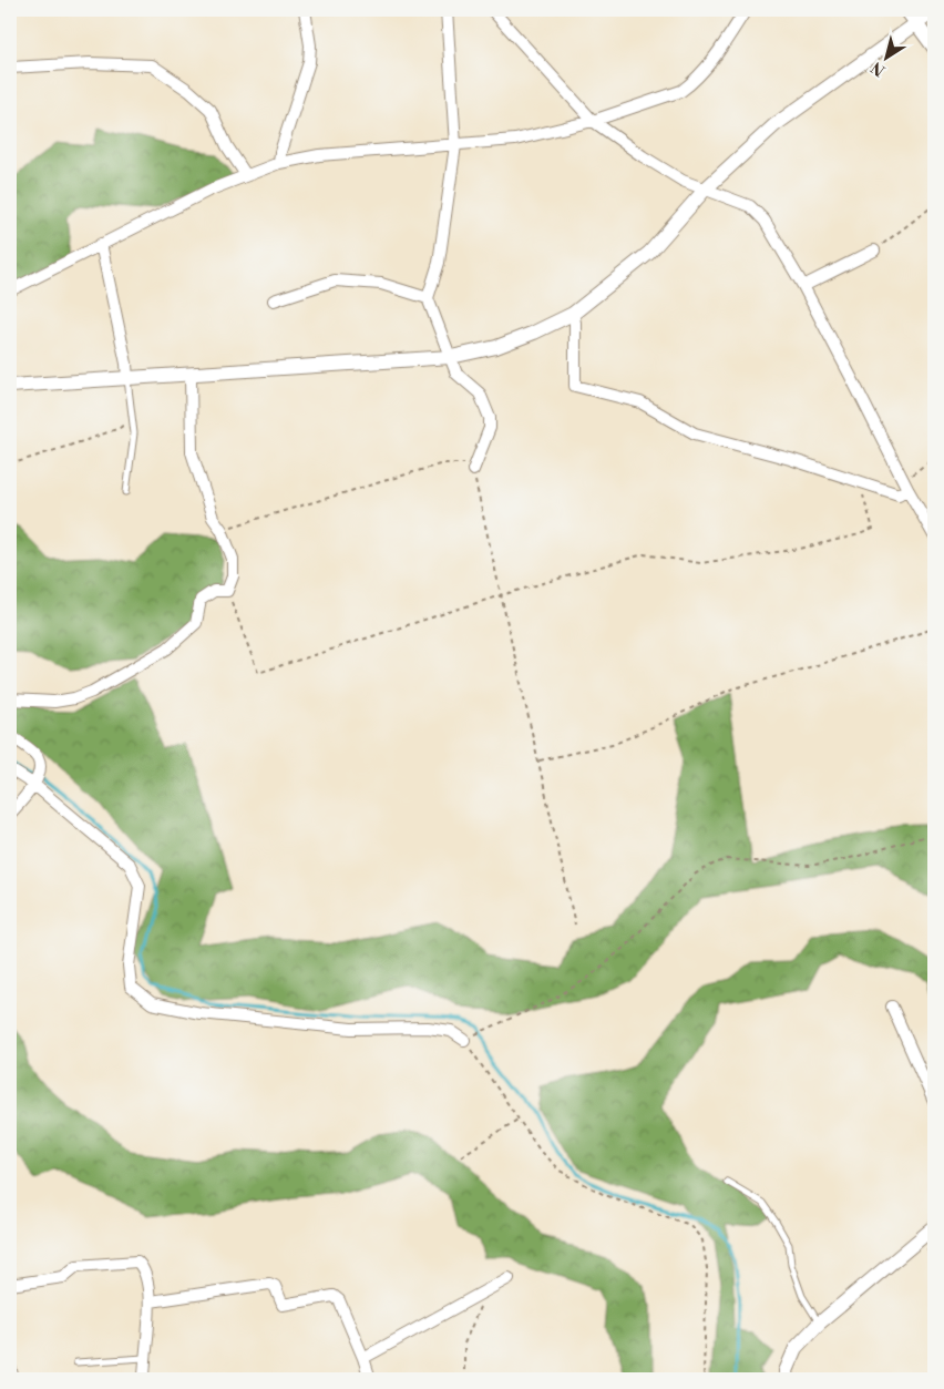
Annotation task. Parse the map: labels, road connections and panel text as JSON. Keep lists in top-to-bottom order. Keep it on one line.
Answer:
{"north":"bottom left"}
